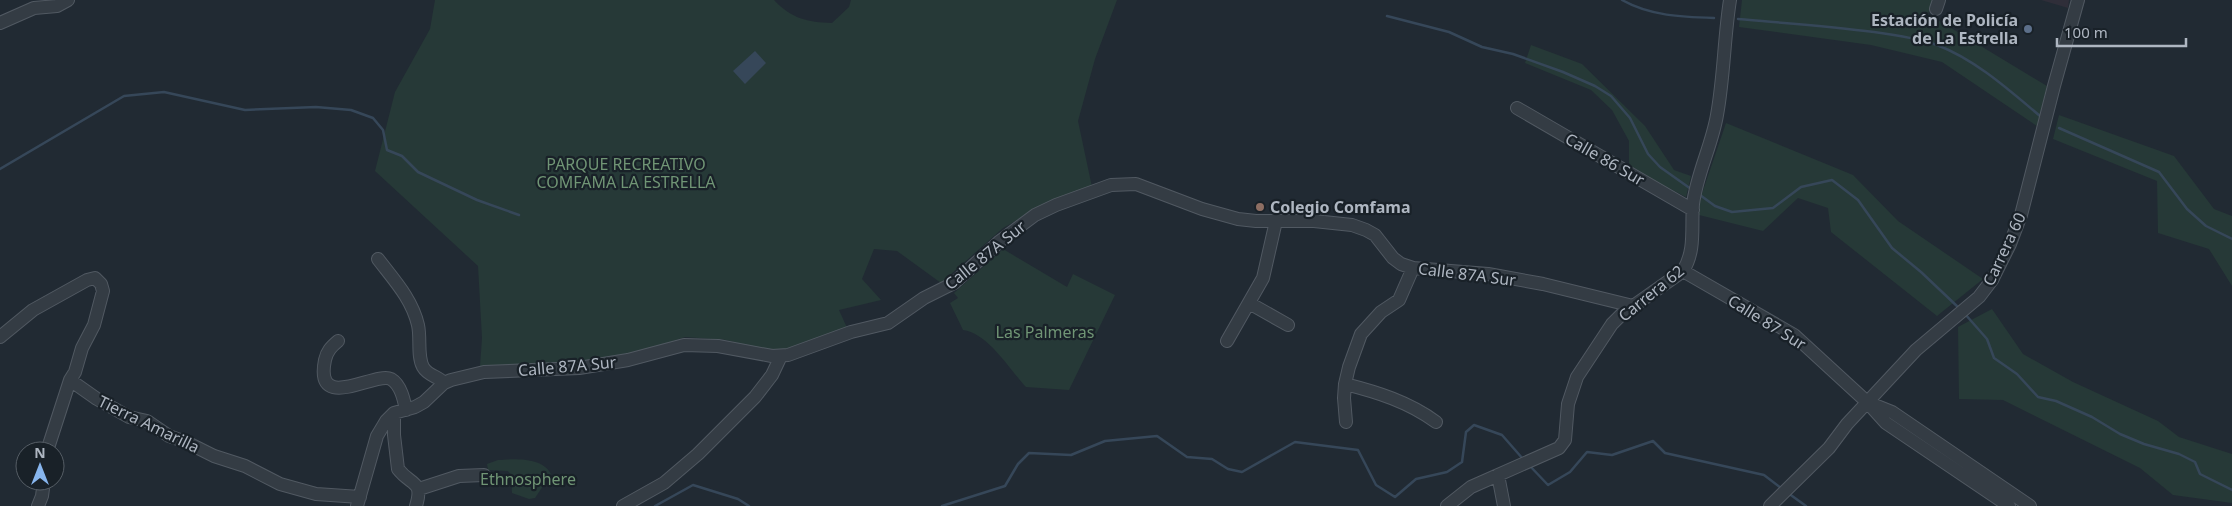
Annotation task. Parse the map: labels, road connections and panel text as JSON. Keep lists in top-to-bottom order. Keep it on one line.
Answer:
{"streets":{"street":["Calle 86 Sur","Carrera 60","Calle 87A Sur","Carrera 62","Calle 87 Sur","Tierra Amarilla"]},"crossings":[["Calle 86 Sur","Carrera 62"],["Carrera 60","Calle 87 Sur"],["Calle 87A Sur","Carrera 62"],["Carrera 62","Calle 87 Sur"]],"parks":["PARQUE RECREATIVO COMFAMA LA ESTRELLA","Las Palmeras","Ethnosphere"],"places":["Estación de Policía de La Estrella","Colegio Comfama"],"scale_bar":"100 m","north":"top"}
